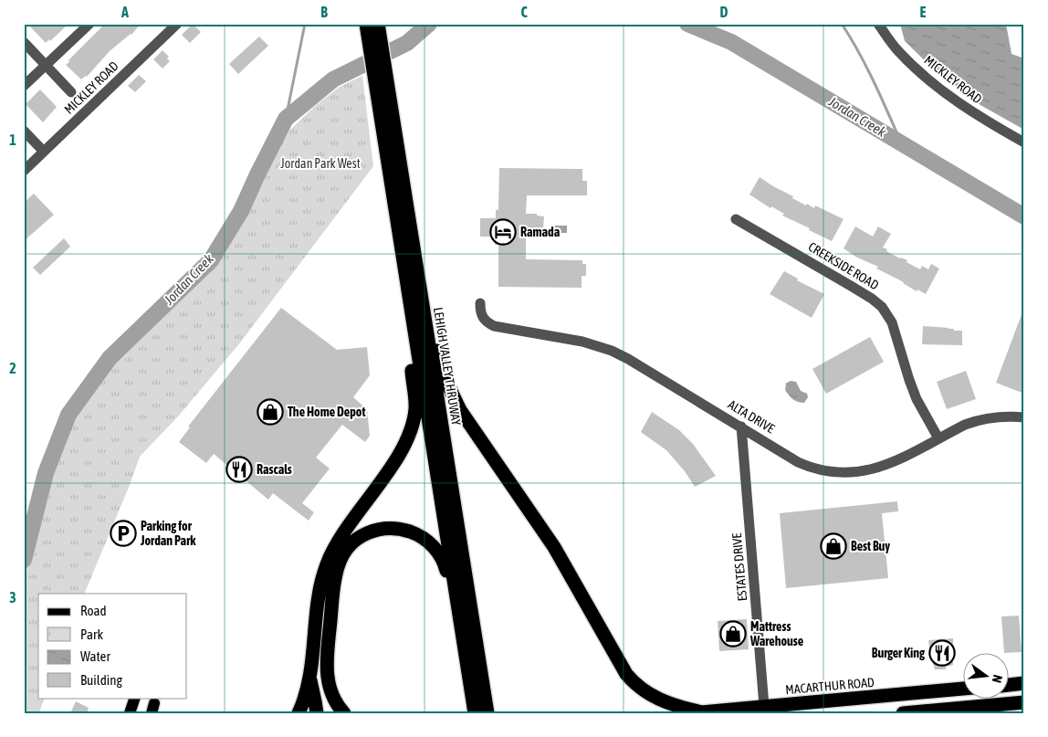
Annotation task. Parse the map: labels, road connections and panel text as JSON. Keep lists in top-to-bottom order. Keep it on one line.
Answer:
{"streets":{"highway":["LEHIGH VALLEY THRUWAY","MACARTHUR ROAD"],"street":["MICKLEY ROAD","CREEKSIDE ROAD","ALTA DRIVE","ESTATES DRIVE"]},"crossings":[["CREEKSIDE ROAD","ALTA DRIVE"],["LEHIGH VALLEY THRUWAY","MACARTHUR ROAD"],["ALTA DRIVE","ESTATES DRIVE"],["ESTATES DRIVE","MACARTHUR ROAD"]],"water":["Jordan Creek"],"parks":["Jordan Park West"],"places":{"hotel":["Ramada"],"shop":["The Home Depot","Best Buy","Mattress Warehouse"],"restaurant":["Rascals","Burger King"],"parking":["Parking for Jordan Park"]},"legend":["Road","Park","Water","Building"],"north":"right","grid":{"columns":["A","B","C","D","E"],"rows":["1","2","3"]}}
